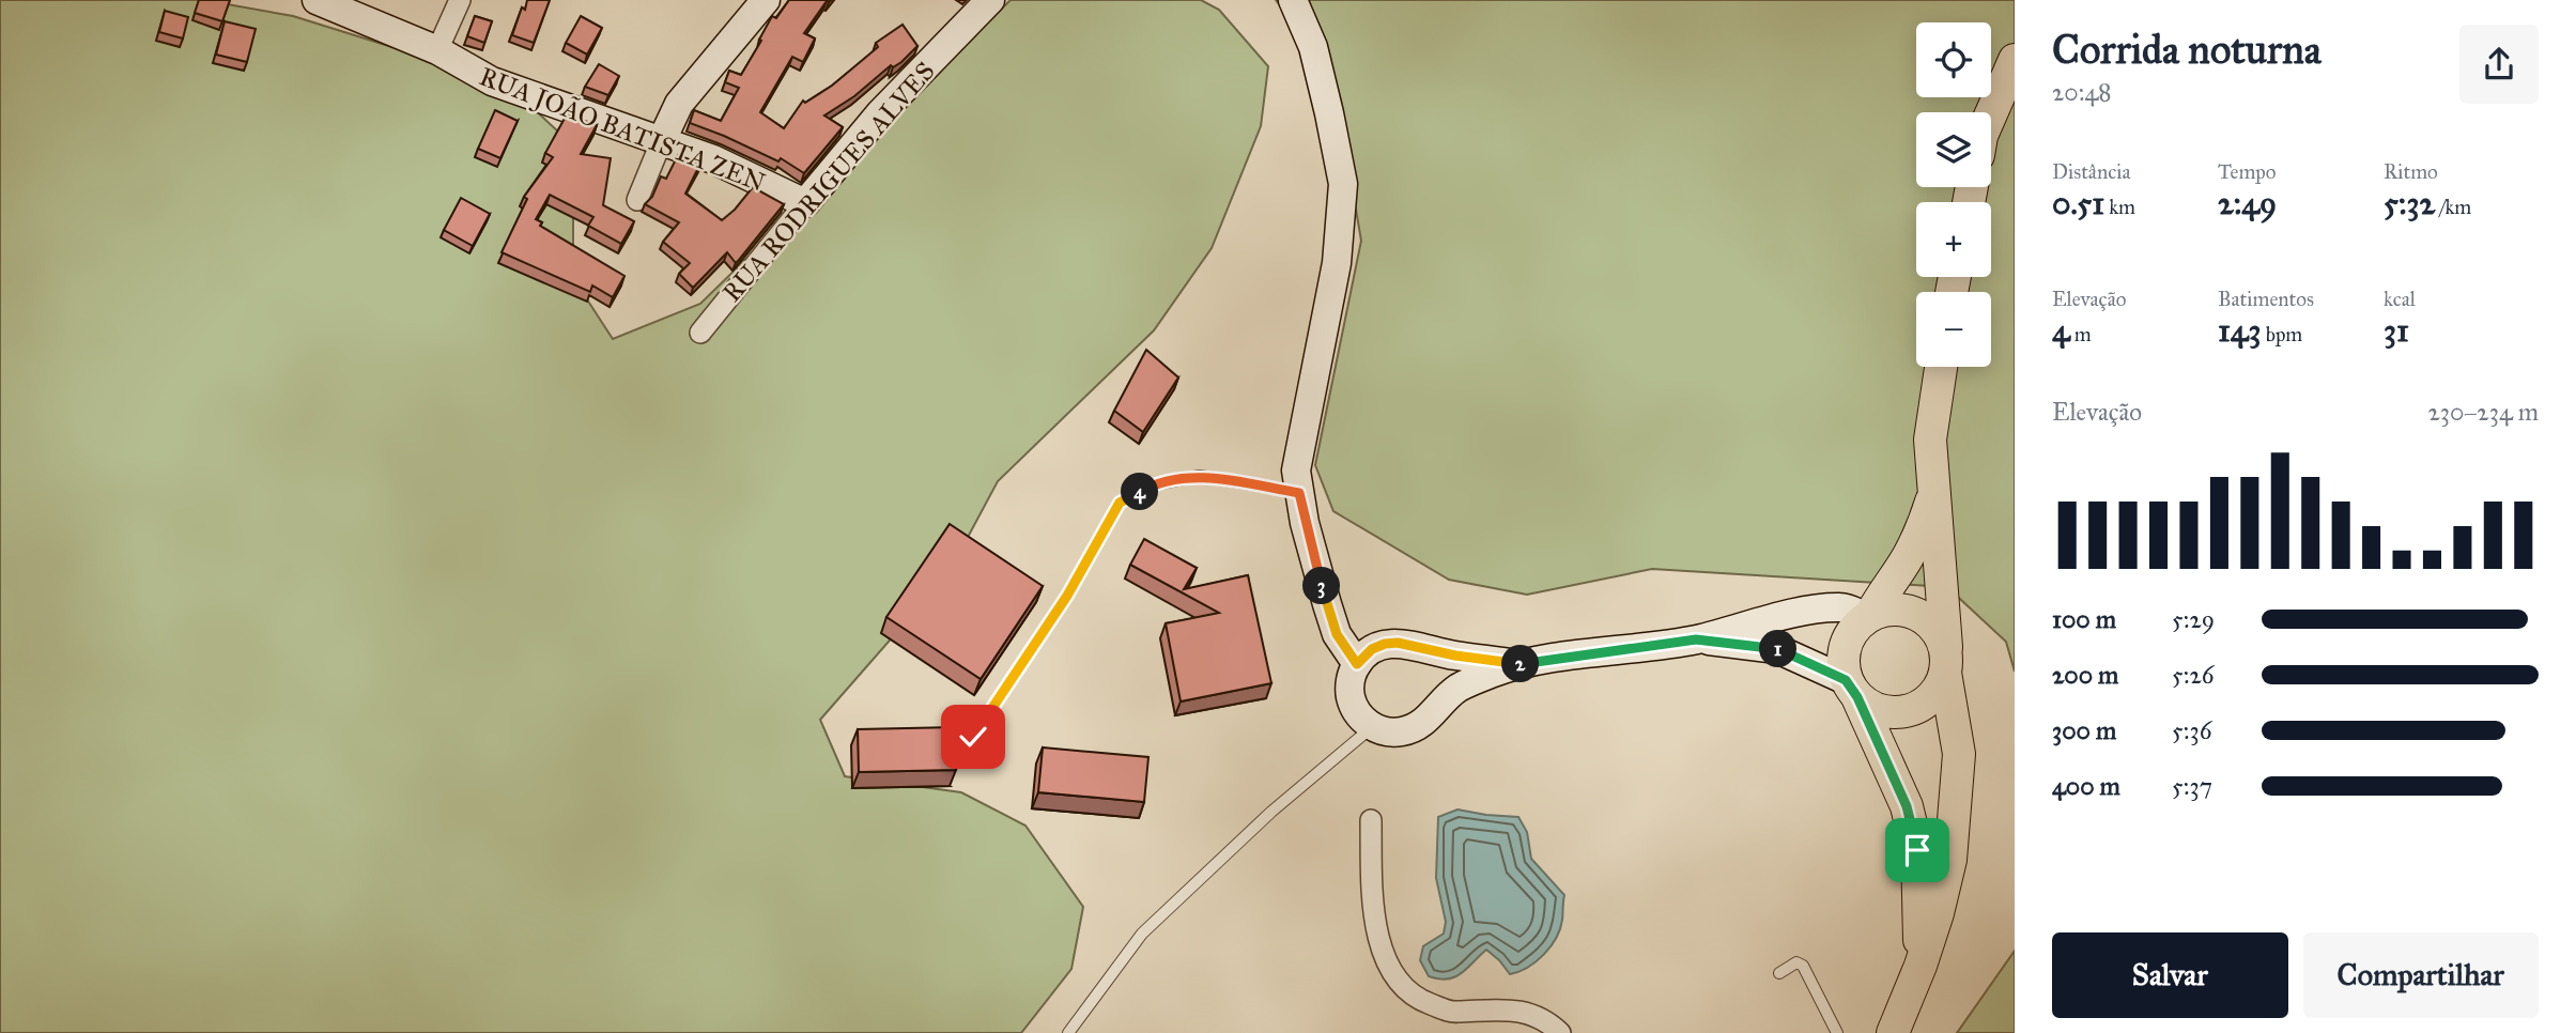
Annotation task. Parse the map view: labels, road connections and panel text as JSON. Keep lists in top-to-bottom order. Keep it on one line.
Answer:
{"streets":{"street":["RUA JOÃO BATISTA ZEN","RUA RODRIGUES ALVES"]},"crossings":[["RUA JOÃO BATISTA ZEN","RUA RODRIGUES ALVES"]],"page":{"heading":["Corrida noturna","20:48"],"map_buttons":["+","−"],"stats":[["Distância","0.51 km"],["Tempo","2:49"],["Ritmo","5:32 /km"],["Elevação","4 m"],["Batimentos","143 bpm"],["kcal","31"]],"chart":["Elevação","230–234 m"],"pins":["4","3","1","2"],"list":[{"name":"100 m","note":"5:29"},{"name":"200 m","note":"5:26"},{"name":"300 m","note":"5:36"},{"name":"400 m","note":"5:37"}],"buttons":["Salvar","Compartilhar"]}}
